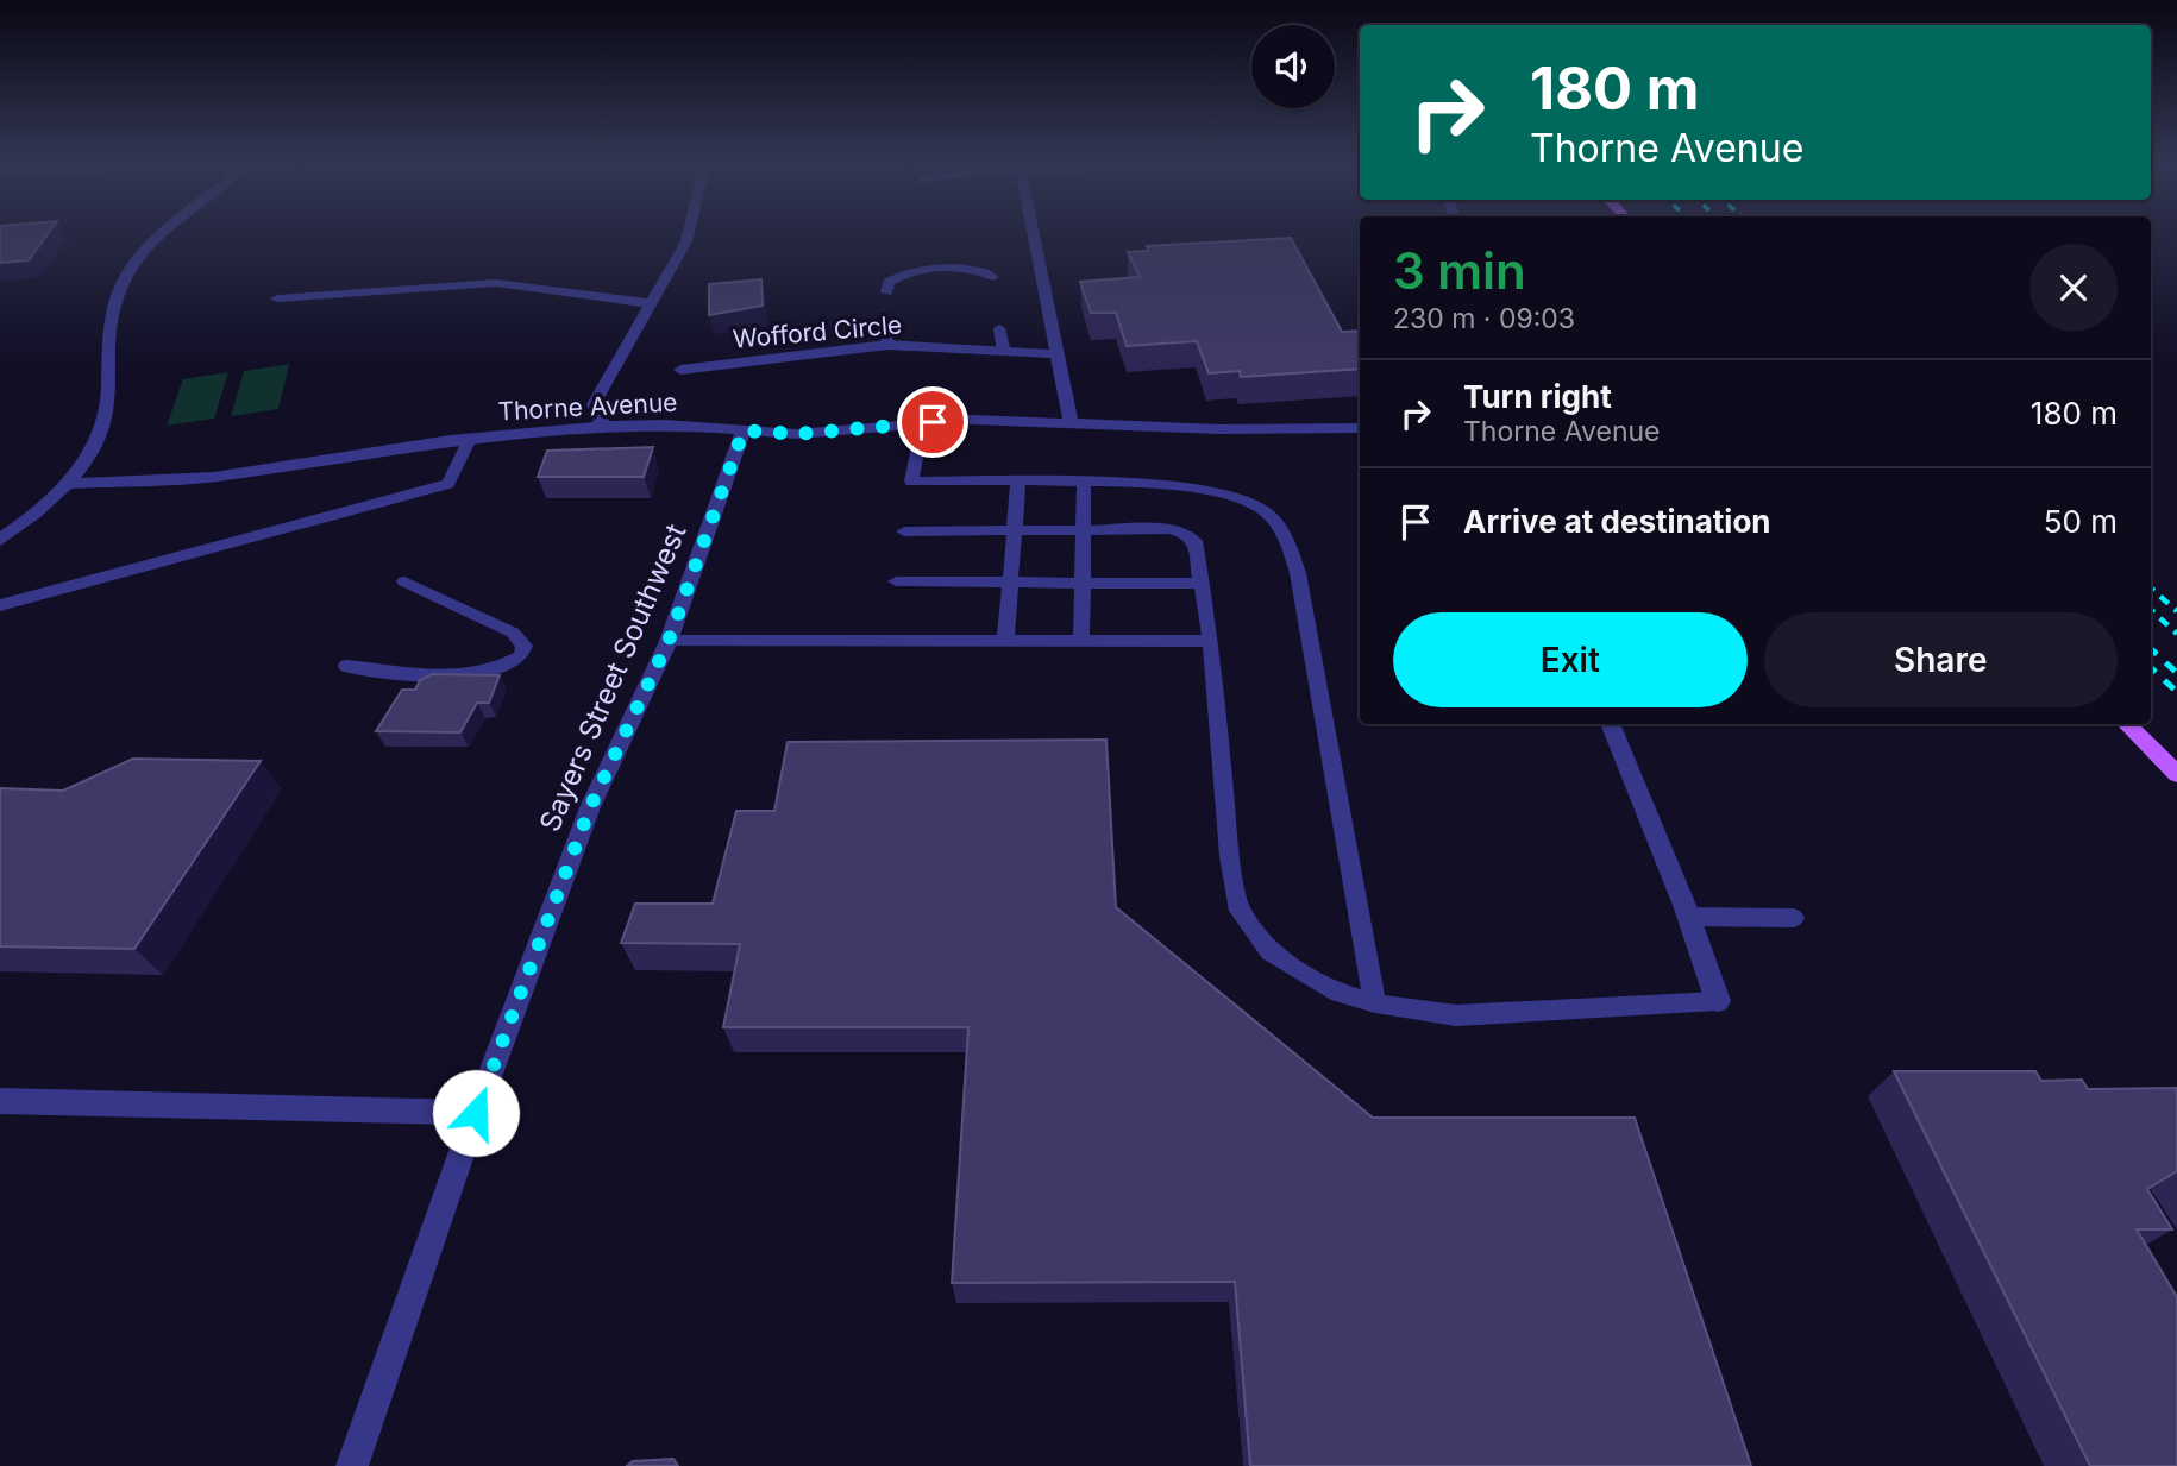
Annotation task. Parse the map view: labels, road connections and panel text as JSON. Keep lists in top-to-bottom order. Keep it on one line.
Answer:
{"streets":{"street":["Wofford Circle","Thorne Avenue","Sayers Street Southwest"]},"crossings":[["Thorne Avenue","Sayers Street Southwest"]],"page":{"turn":["180 m","Thorne Avenue"],"heading":["3 min","230 m · 09:03"],"list":[{"name":"Turn right","note":"Thorne Avenue","value":"180 m"},{"name":"Arrive at destination","value":"50 m"}],"buttons":["Exit","Share"]}}
